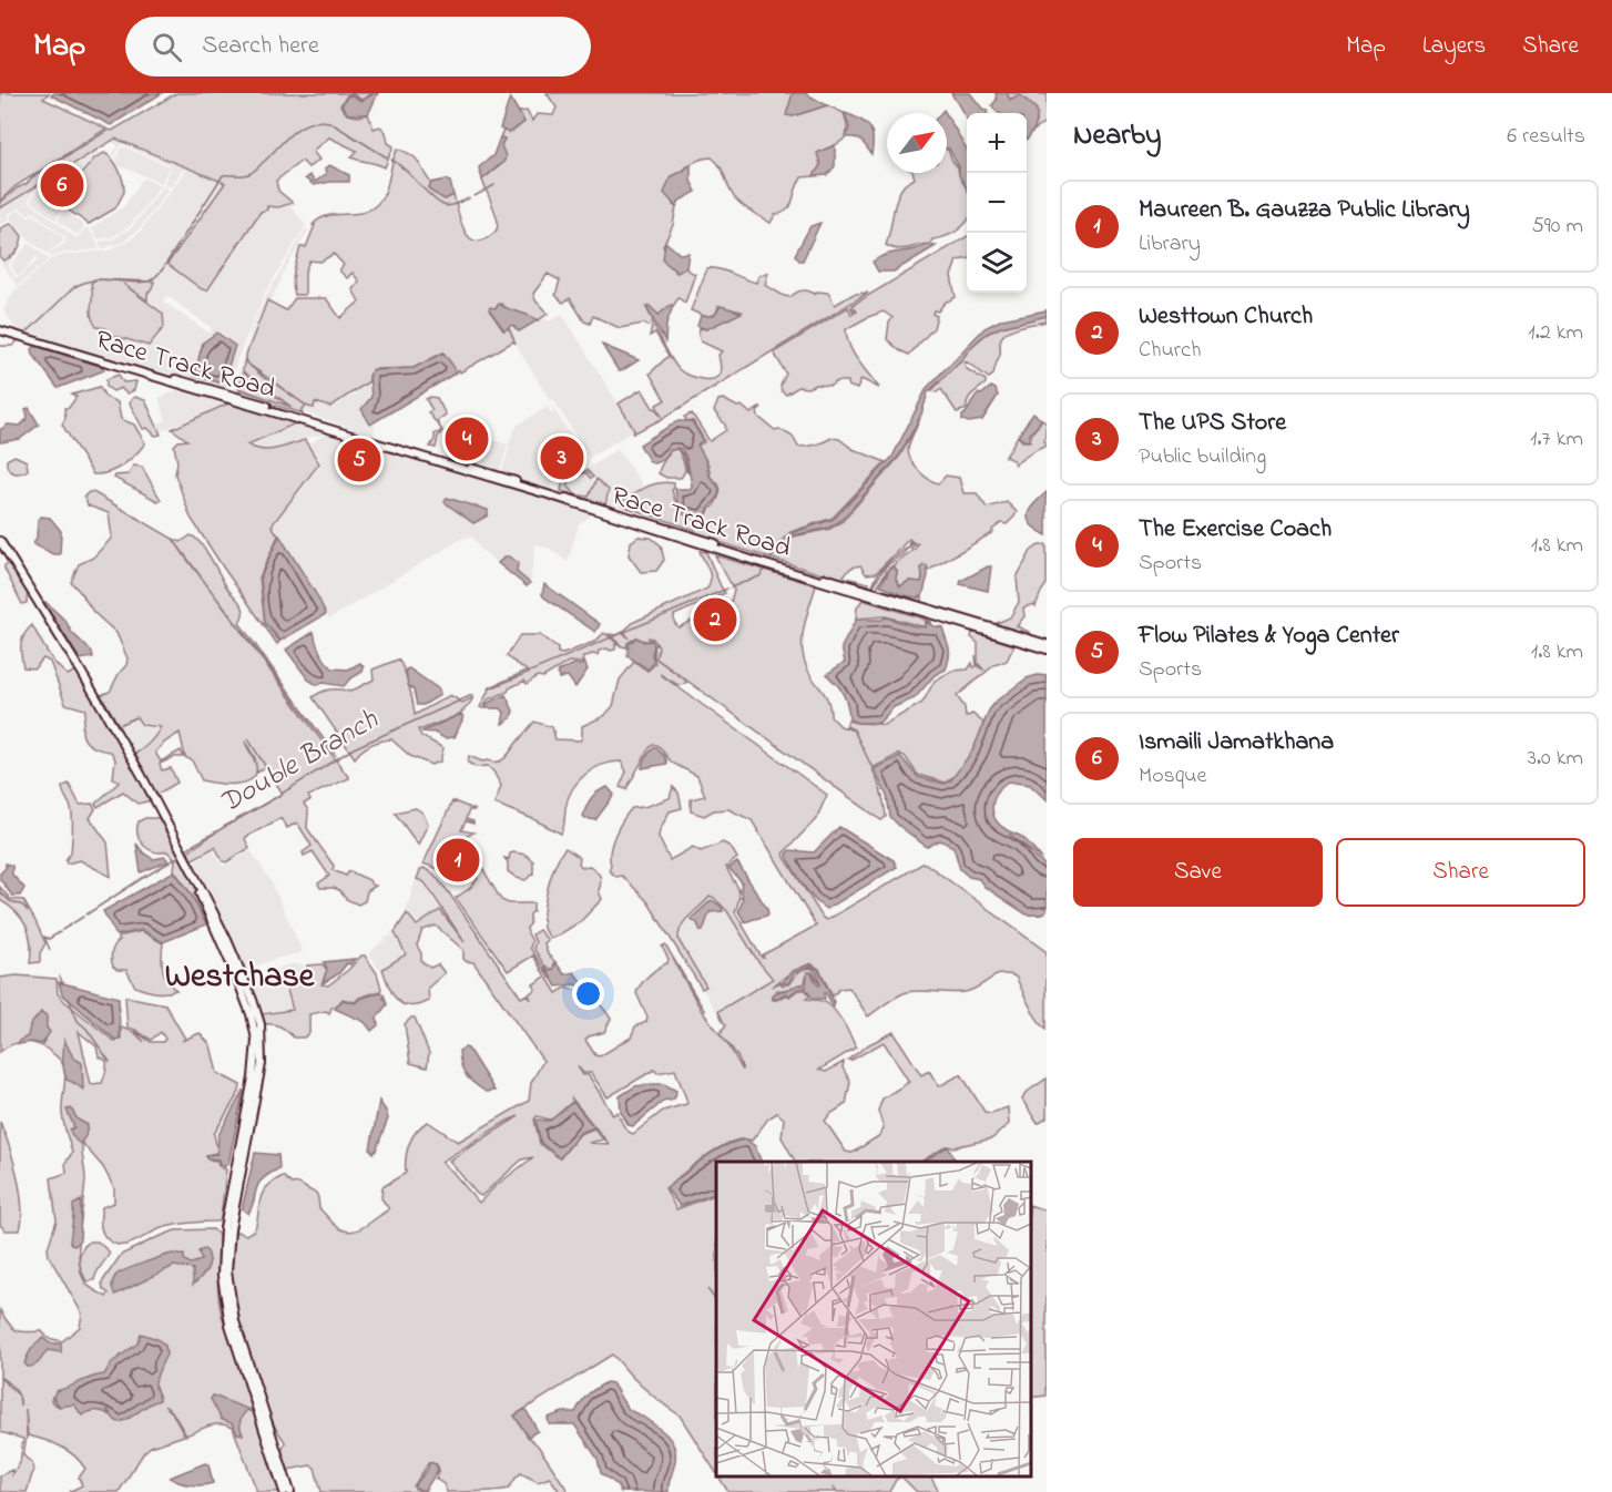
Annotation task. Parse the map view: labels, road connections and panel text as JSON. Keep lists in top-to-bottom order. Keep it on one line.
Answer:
{"streets":{"main road":["Race Track Road"]},"districts":["Westchase"],"water":["Double Branch"],"north":"top right","page":{"header":"Map","search":"Search here","nav":["Map","Layers","Share"],"heading":["Nearby","6 results"],"map_buttons":["+","−"],"pins":["6","4","3","5","2","1"],"list":[{"mark":"1","name":"Maureen B. Gauzza Public Library","note":"Library","value":"590 m"},{"mark":"2","name":"Westtown Church","note":"Church","value":"1.2 km"},{"mark":"3","name":"The UPS Store","note":"Public building","value":"1.7 km"},{"mark":"4","name":"The Exercise Coach","note":"Sports","value":"1.8 km"},{"mark":"5","name":"Flow Pilates & Yoga Center","note":"Sports","value":"1.8 km"},{"mark":"6","name":"Ismaili Jamatkhana","note":"Mosque","value":"3.0 km"}],"buttons":["Save","Share"]}}
